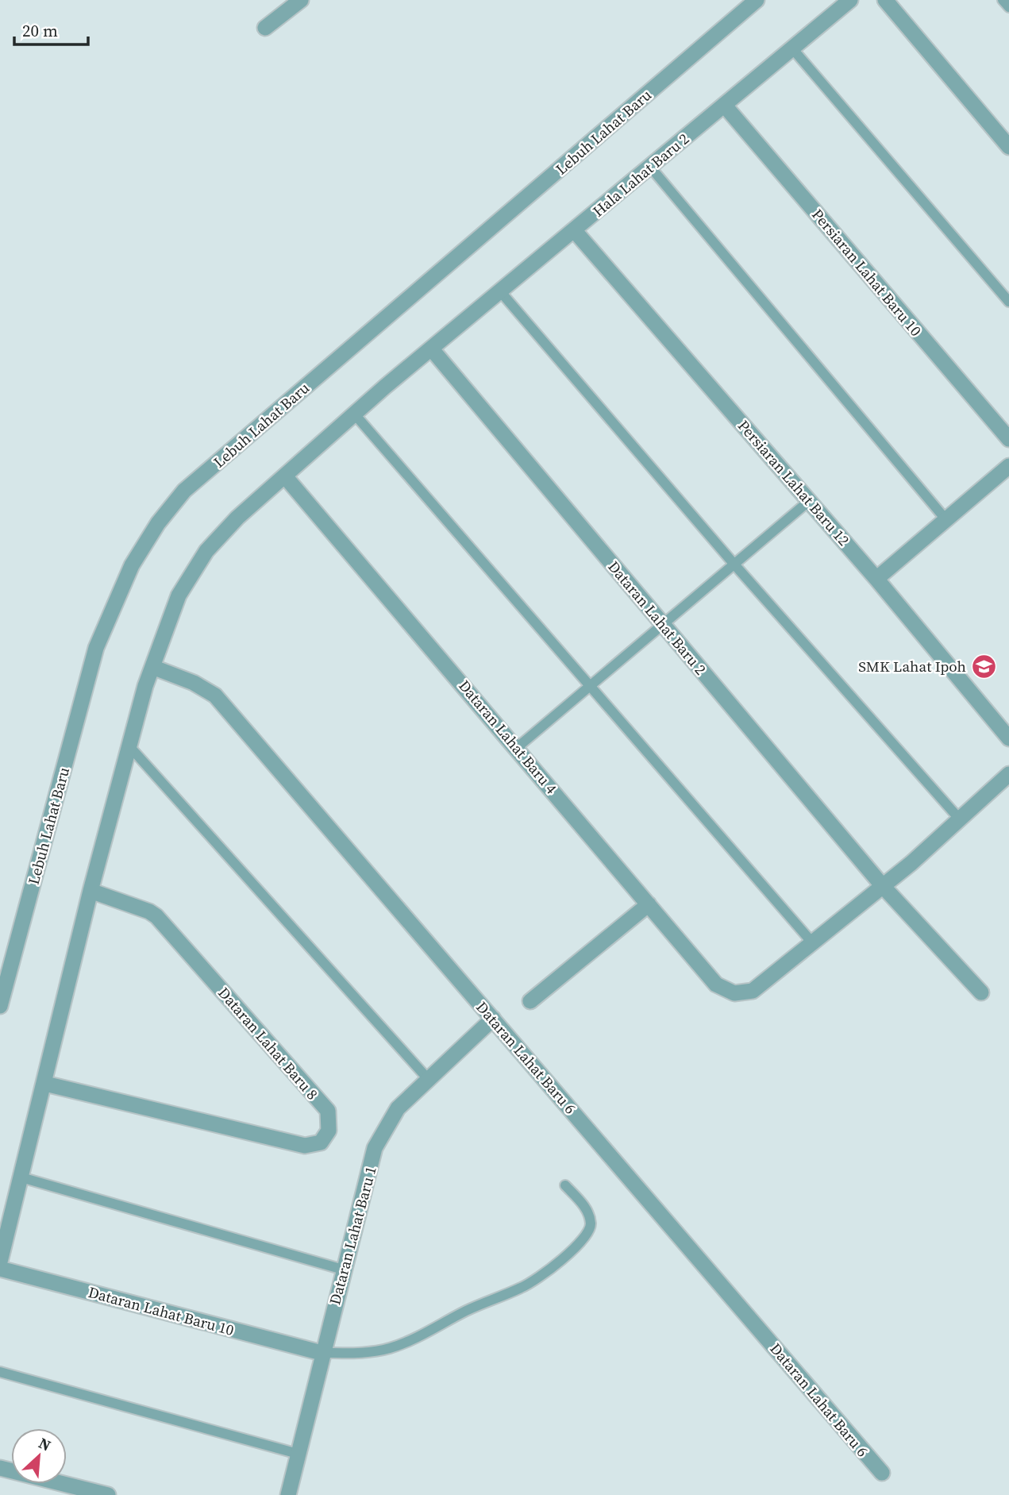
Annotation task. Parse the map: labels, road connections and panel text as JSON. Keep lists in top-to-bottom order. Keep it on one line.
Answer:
{"streets":{"street":["Lebuh Lahat Baru","Hala Lahat Baru 2","Persiaran Lahat Baru 10","Persiaran Lahat Baru 12","Dataran Lahat Baru 2","Dataran Lahat Baru 4","Dataran Lahat Baru 8","Dataran Lahat Baru 6","Dataran Lahat Baru 1","Dataran Lahat Baru 10"]},"crossings":[["Hala Lahat Baru 2","Persiaran Lahat Baru 10"],["Hala Lahat Baru 2","Persiaran Lahat Baru 12"],["Hala Lahat Baru 2","Dataran Lahat Baru 2"],["Hala Lahat Baru 2","Dataran Lahat Baru 4"],["Hala Lahat Baru 2","Dataran Lahat Baru 8"],["Hala Lahat Baru 2","Dataran Lahat Baru 6"],["Dataran Lahat Baru 6","Dataran Lahat Baru 1"],["Dataran Lahat Baru 1","Dataran Lahat Baru 10"]],"places":{"school or university":["SMK Lahat Ipoh"]},"scale_bar":"20 m","north":"top right"}
